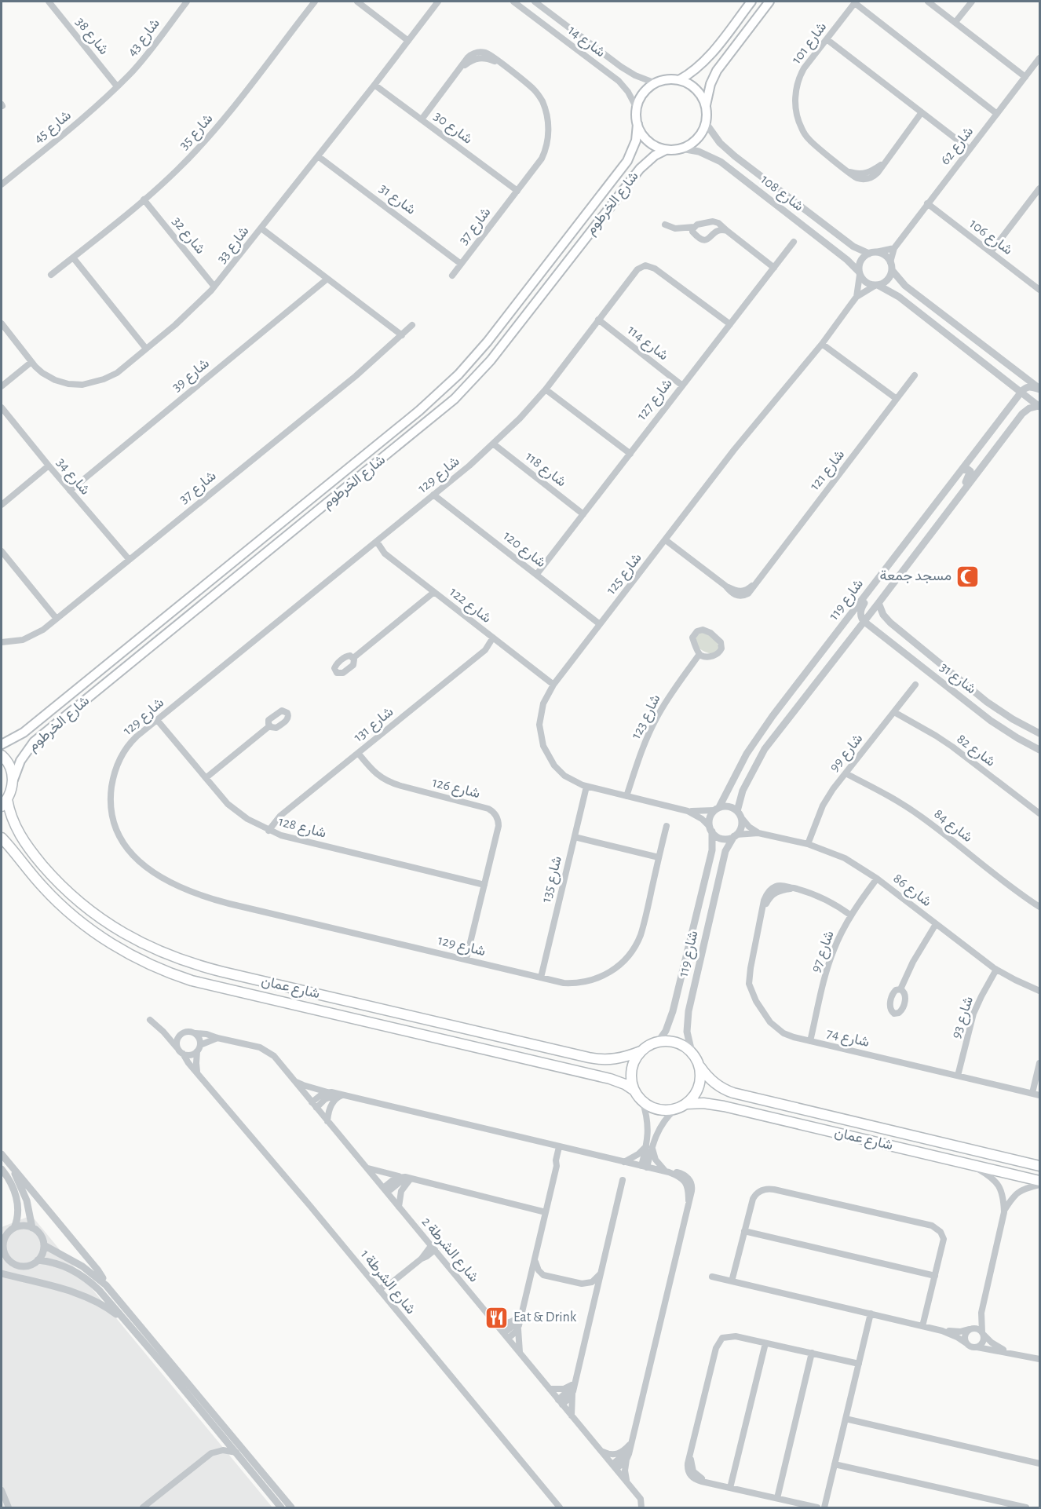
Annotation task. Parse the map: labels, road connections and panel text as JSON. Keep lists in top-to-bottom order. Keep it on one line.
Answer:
{"streets":{"main road":["شارع الخرطوم","شارع عمان"],"street":["شارع 38","شارع 43","شارع 14","شارع 101","شارع 45","شارع 30","شارع 35","شارع 62","شارع 108","شارع 31","شارع 37","شارع 32","شارع 106","شارع 33","شارع 114","شارع 39","شارع 127","شارع 118","شارع 121","شارع 129","شارع 34","شارع 120","شارع 125","شارع 119","شارع 122","شارع 123","شارع 131","شارع 82","شارع 99","شارع 126","شارع 84","شارع 128","شارع 135","شارع 86","شارع 97","شارع 93","شارع 74","شارع الشرطة 2","شارع الشرطة 1"]},"crossings":[["شارع 38","شارع 43"],["شارع 38","شارع 45"],["شارع 43","شارع 45"],["شارع 14","شارع 108"],["شارع 14","شارع الخرطوم"],["شارع 30","شارع 37"],["شارع 30","شارع 33"],["شارع 35","شارع 32"],["شارع 62","شارع 108"],["شارع 62","شارع 106"],["شارع 62","شارع 125"],["شارع 108","شارع الخرطوم"],["شارع 108","شارع 125"],["شارع 31","شارع 37"],["شارع 31","شارع 33"],["شارع 31","شارع 119"],["شارع 37","شارع 34"],["شارع 32","شارع 33"],["شارع 114","شارع 127"],["شارع 114","شارع 129"],["شارع 39","شارع 34"],["شارع 127","شارع 118"],["شارع 127","شارع 129"],["شارع 127","شارع 120"],["شارع 118","شارع 129"],["شارع 121","شارع 125"],["شارع 129","شارع 120"],["شارع 129","شارع 122"],["شارع 129","شارع 126"],["شارع 129","شارع 128"],["شارع 129","شارع 135"],["شارع 120","شارع 125"],["شارع 125","شارع 119"],["شارع 125","شارع 122"],["شارع 125","شارع 123"],["شارع 125","شارع 135"],["شارع 125","شارع 86"],["شارع 119","شارع 86"],["شارع 119","شارع عمان"],["شارع 122","شارع 131"],["شارع 131","شارع 126"],["شارع 131","شارع 128"],["شارع 82","شارع 99"],["شارع 99","شارع 84"],["شارع 99","شارع 86"],["شارع 126","شارع 128"],["شارع 86","شارع 97"],["شارع 86","شارع 93"],["شارع 97","شارع 74"],["شارع 93","شارع 74"],["شارع الشرطة 2","شارع الشرطة 1"]],"places":{"mosque":["مسجد جمعة"],"restaurant":["Eat & Drink"]}}
